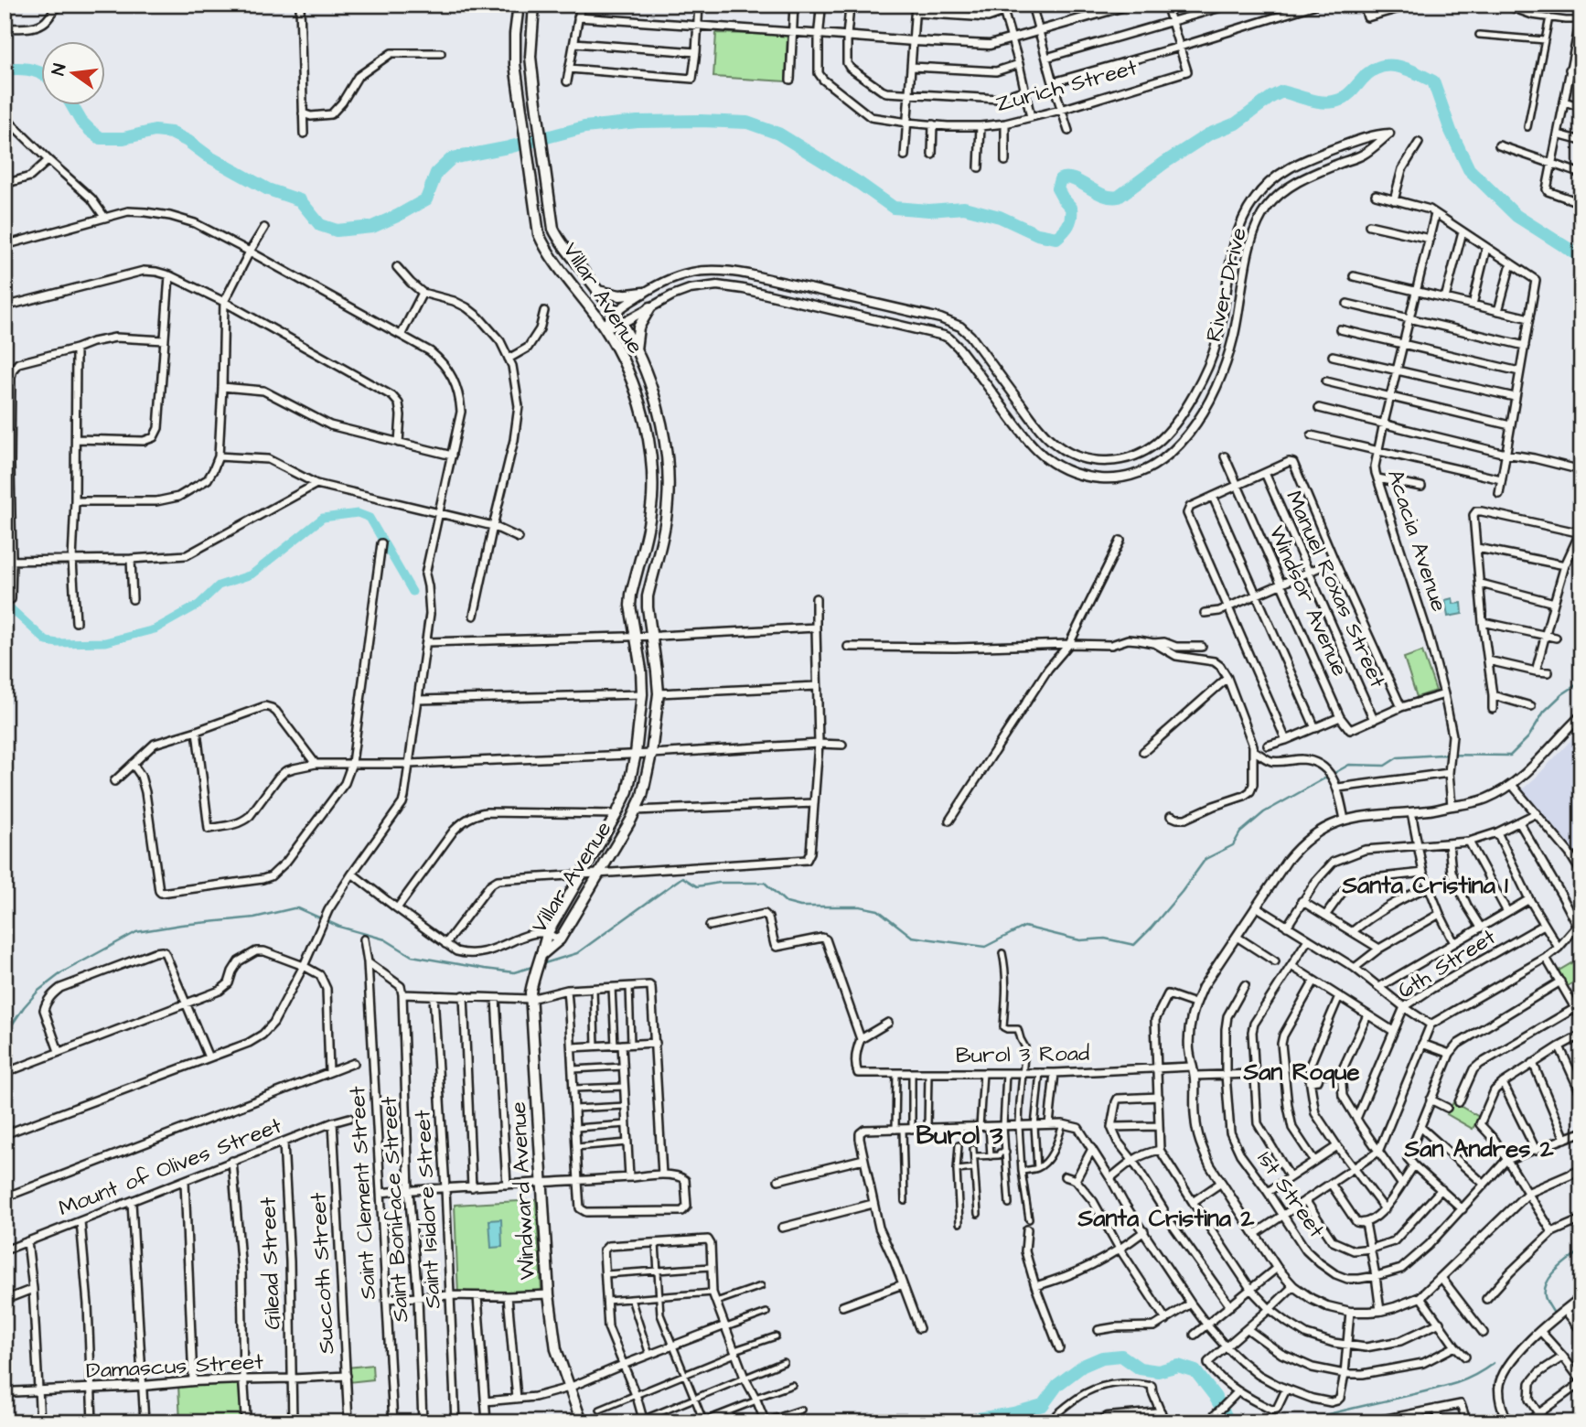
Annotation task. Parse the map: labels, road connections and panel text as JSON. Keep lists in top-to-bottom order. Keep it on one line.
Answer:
{"streets":{"main road":["Villar Avenue","Windward Avenue"],"street":["Zurich Street","River Drive","Acacia Avenue","Manuel Roxas Street","Windsor Avenue","6th Street","Burol 3 Road","Mount of Olives Street","Saint Clement Street","1st Street","Saint Boniface Street","Saint Isidore Street","Gilead Street","Succoth Street","Damascus Street"]},"crossings":[["River Drive","Villar Avenue"],["Villar Avenue","Windward Avenue"],["Manuel Roxas Street","Windsor Avenue"],["Mount of Olives Street","Gilead Street"],["Mount of Olives Street","Succoth Street"],["Gilead Street","Damascus Street"],["Succoth Street","Damascus Street"]],"districts":["Santa Cristina 1","San Roque","Burol 3","San Andres 2","Santa Cristina 2"],"north":"left"}
